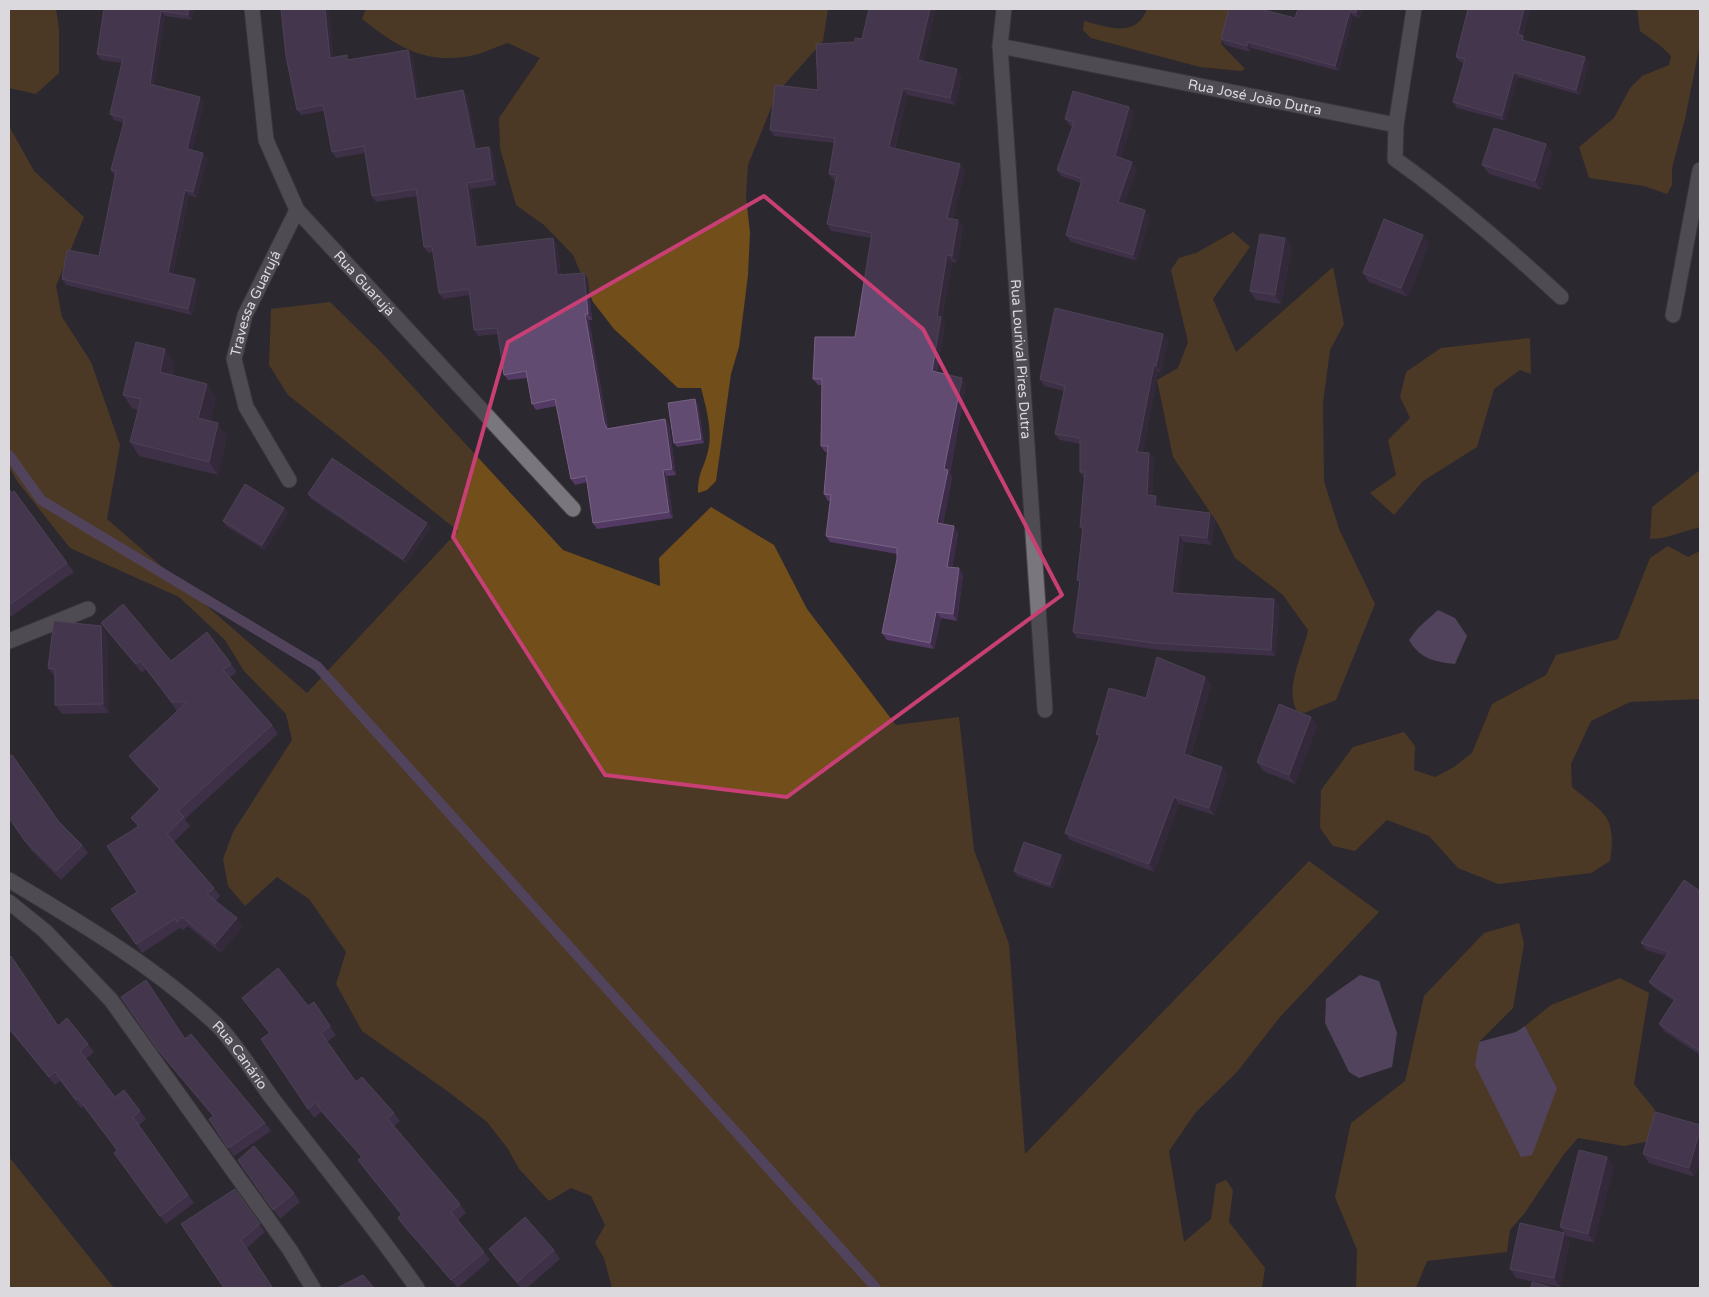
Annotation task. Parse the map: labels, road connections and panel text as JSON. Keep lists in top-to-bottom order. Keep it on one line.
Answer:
{"streets":{"street":["Rua José João Dutra","Rua Guarujá","Travessa Guarujá","Rua Lourival Pires Dutra","Rua Canário"]},"crossings":[["Rua José João Dutra","Rua Lourival Pires Dutra"],["Rua Guarujá","Travessa Guarujá"]]}
